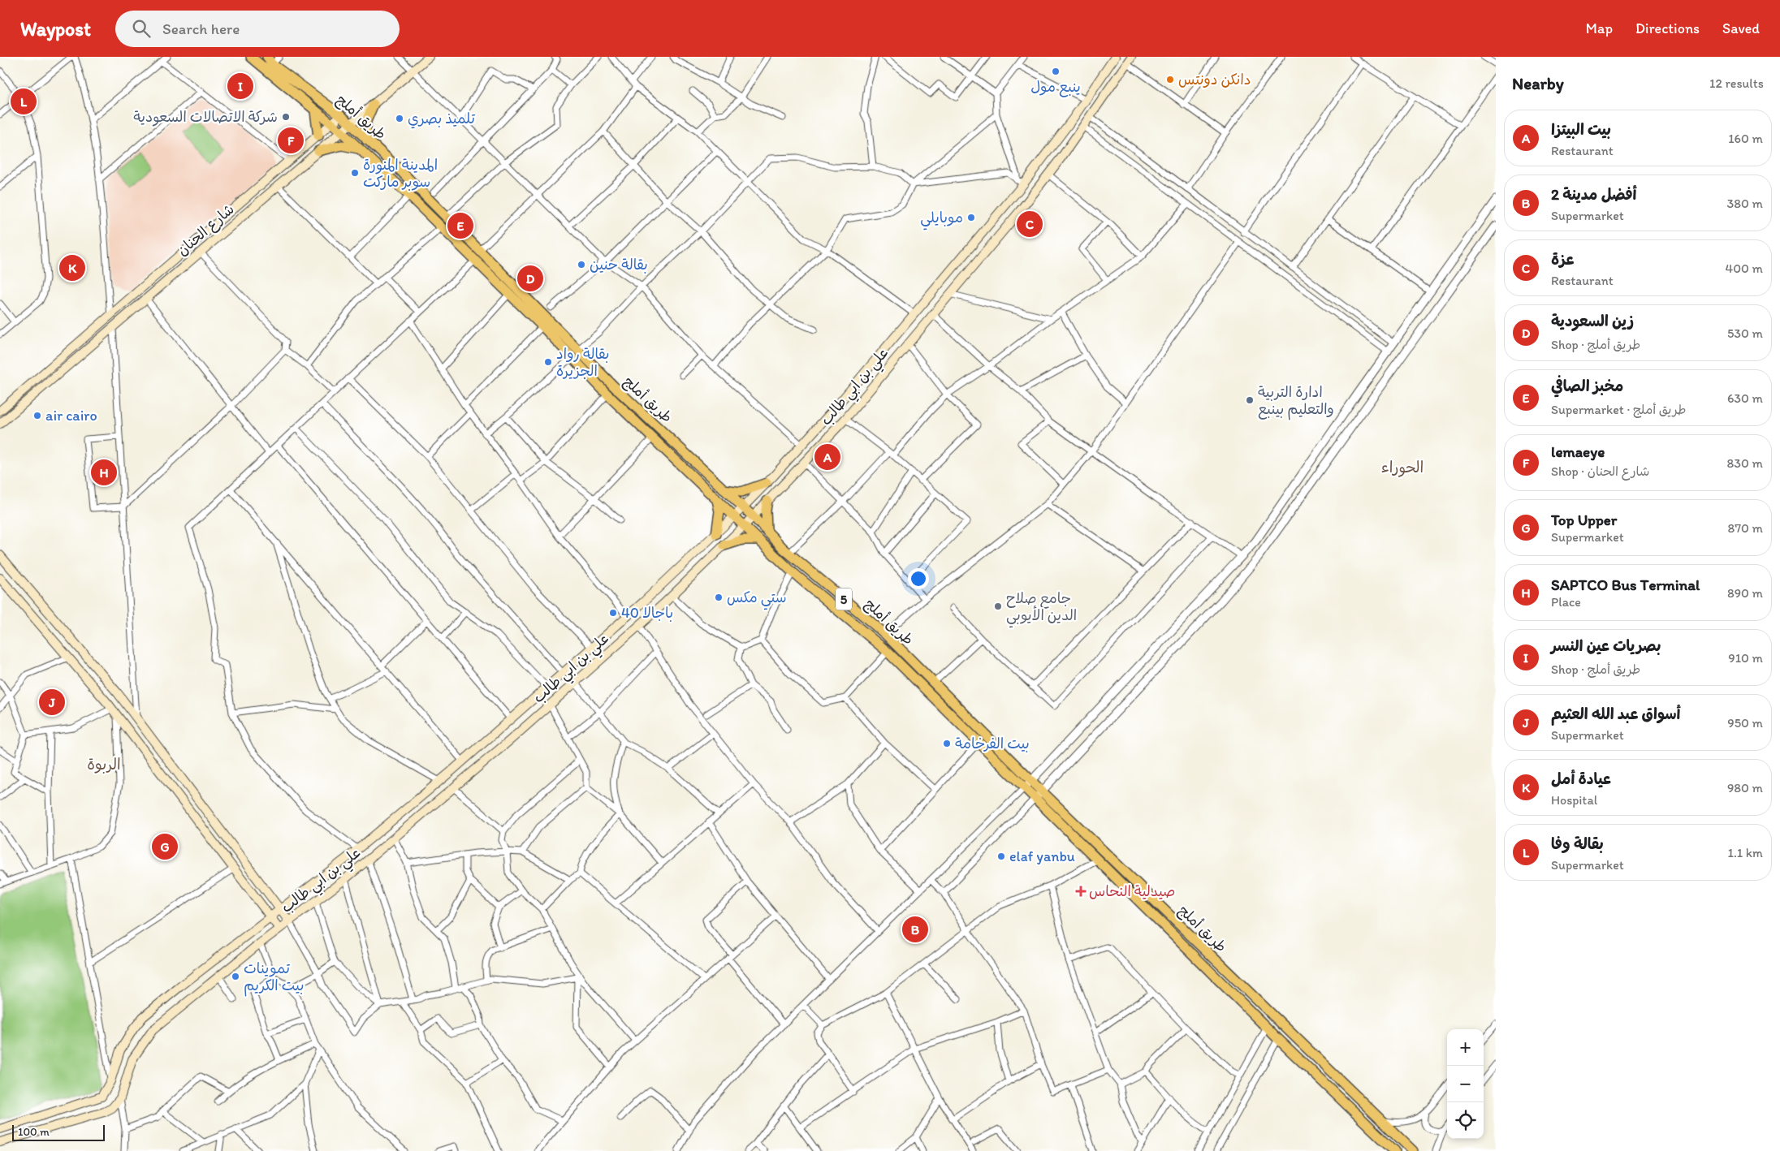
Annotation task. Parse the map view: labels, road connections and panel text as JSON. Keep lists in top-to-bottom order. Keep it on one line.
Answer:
{"streets":{"highway":["طريق أملج","5"],"main road":["شارع الحنان","علي بن ابي طالب"]},"crossings":[["طريق أملج","شارع الحنان"],["طريق أملج","علي بن ابي طالب"]],"districts":["الحوراء","الربوة"],"places":{"other":["ينبع مول","دانكن دونتس","شركة الاتصالات السعودية","تلميذ بصري","المدينة المنورة سوبر ماركت","موبايلي","بقالة حنين","بقالة رواد الجزيرة","ادارة التربية والتعليم بينبع","air cairo","ستي مكس","جامع صلاح الدين الأيوبي","باجالا 40","بيت الفرخامة","elaf yanbu","تموينات بيت الكريم"],"health":["صيدلية النحاس"]},"scale_bar":"100 m","page":{"header":"Waypost","search":"Search here","nav":["Map","Directions","Saved"],"heading":["Nearby","12 results"],"pins":["I","L","F","C","E","K","D","A","H","J","G","B"],"list":[{"mark":"A","name":"بيت البيتزا","note":"Restaurant","value":"160 m"},{"mark":"B","name":"2 أفضل مدينة","note":"Supermarket","value":"380 m"},{"mark":"C","name":"عزة","note":"Restaurant","value":"400 m"},{"mark":"D","name":"زين السعودية","note":"Shop · طريق أملج","value":"530 m"},{"mark":"E","name":"مخبز الصافي","note":"Supermarket · طريق أملج","value":"630 m"},{"mark":"F","name":"lemaeye","note":"Shop · شارع الحنان","value":"830 m"},{"mark":"G","name":"Top Upper","note":"Supermarket","value":"870 m"},{"mark":"H","name":"SAPTCO Bus Terminal","note":"Place","value":"890 m"},{"mark":"I","name":"بصريات عين النسر","note":"Shop · طريق أملج","value":"910 m"},{"mark":"J","name":"أسواق عبد الله العثيم","note":"Supermarket","value":"950 m"},{"mark":"K","name":"عيادة أمل","note":"Hospital","value":"980 m"},{"mark":"L","name":"بقالة وفا","note":"Supermarket","value":"1.1 km"}],"map_buttons":["+","−"],"scale":"100 m"}}
